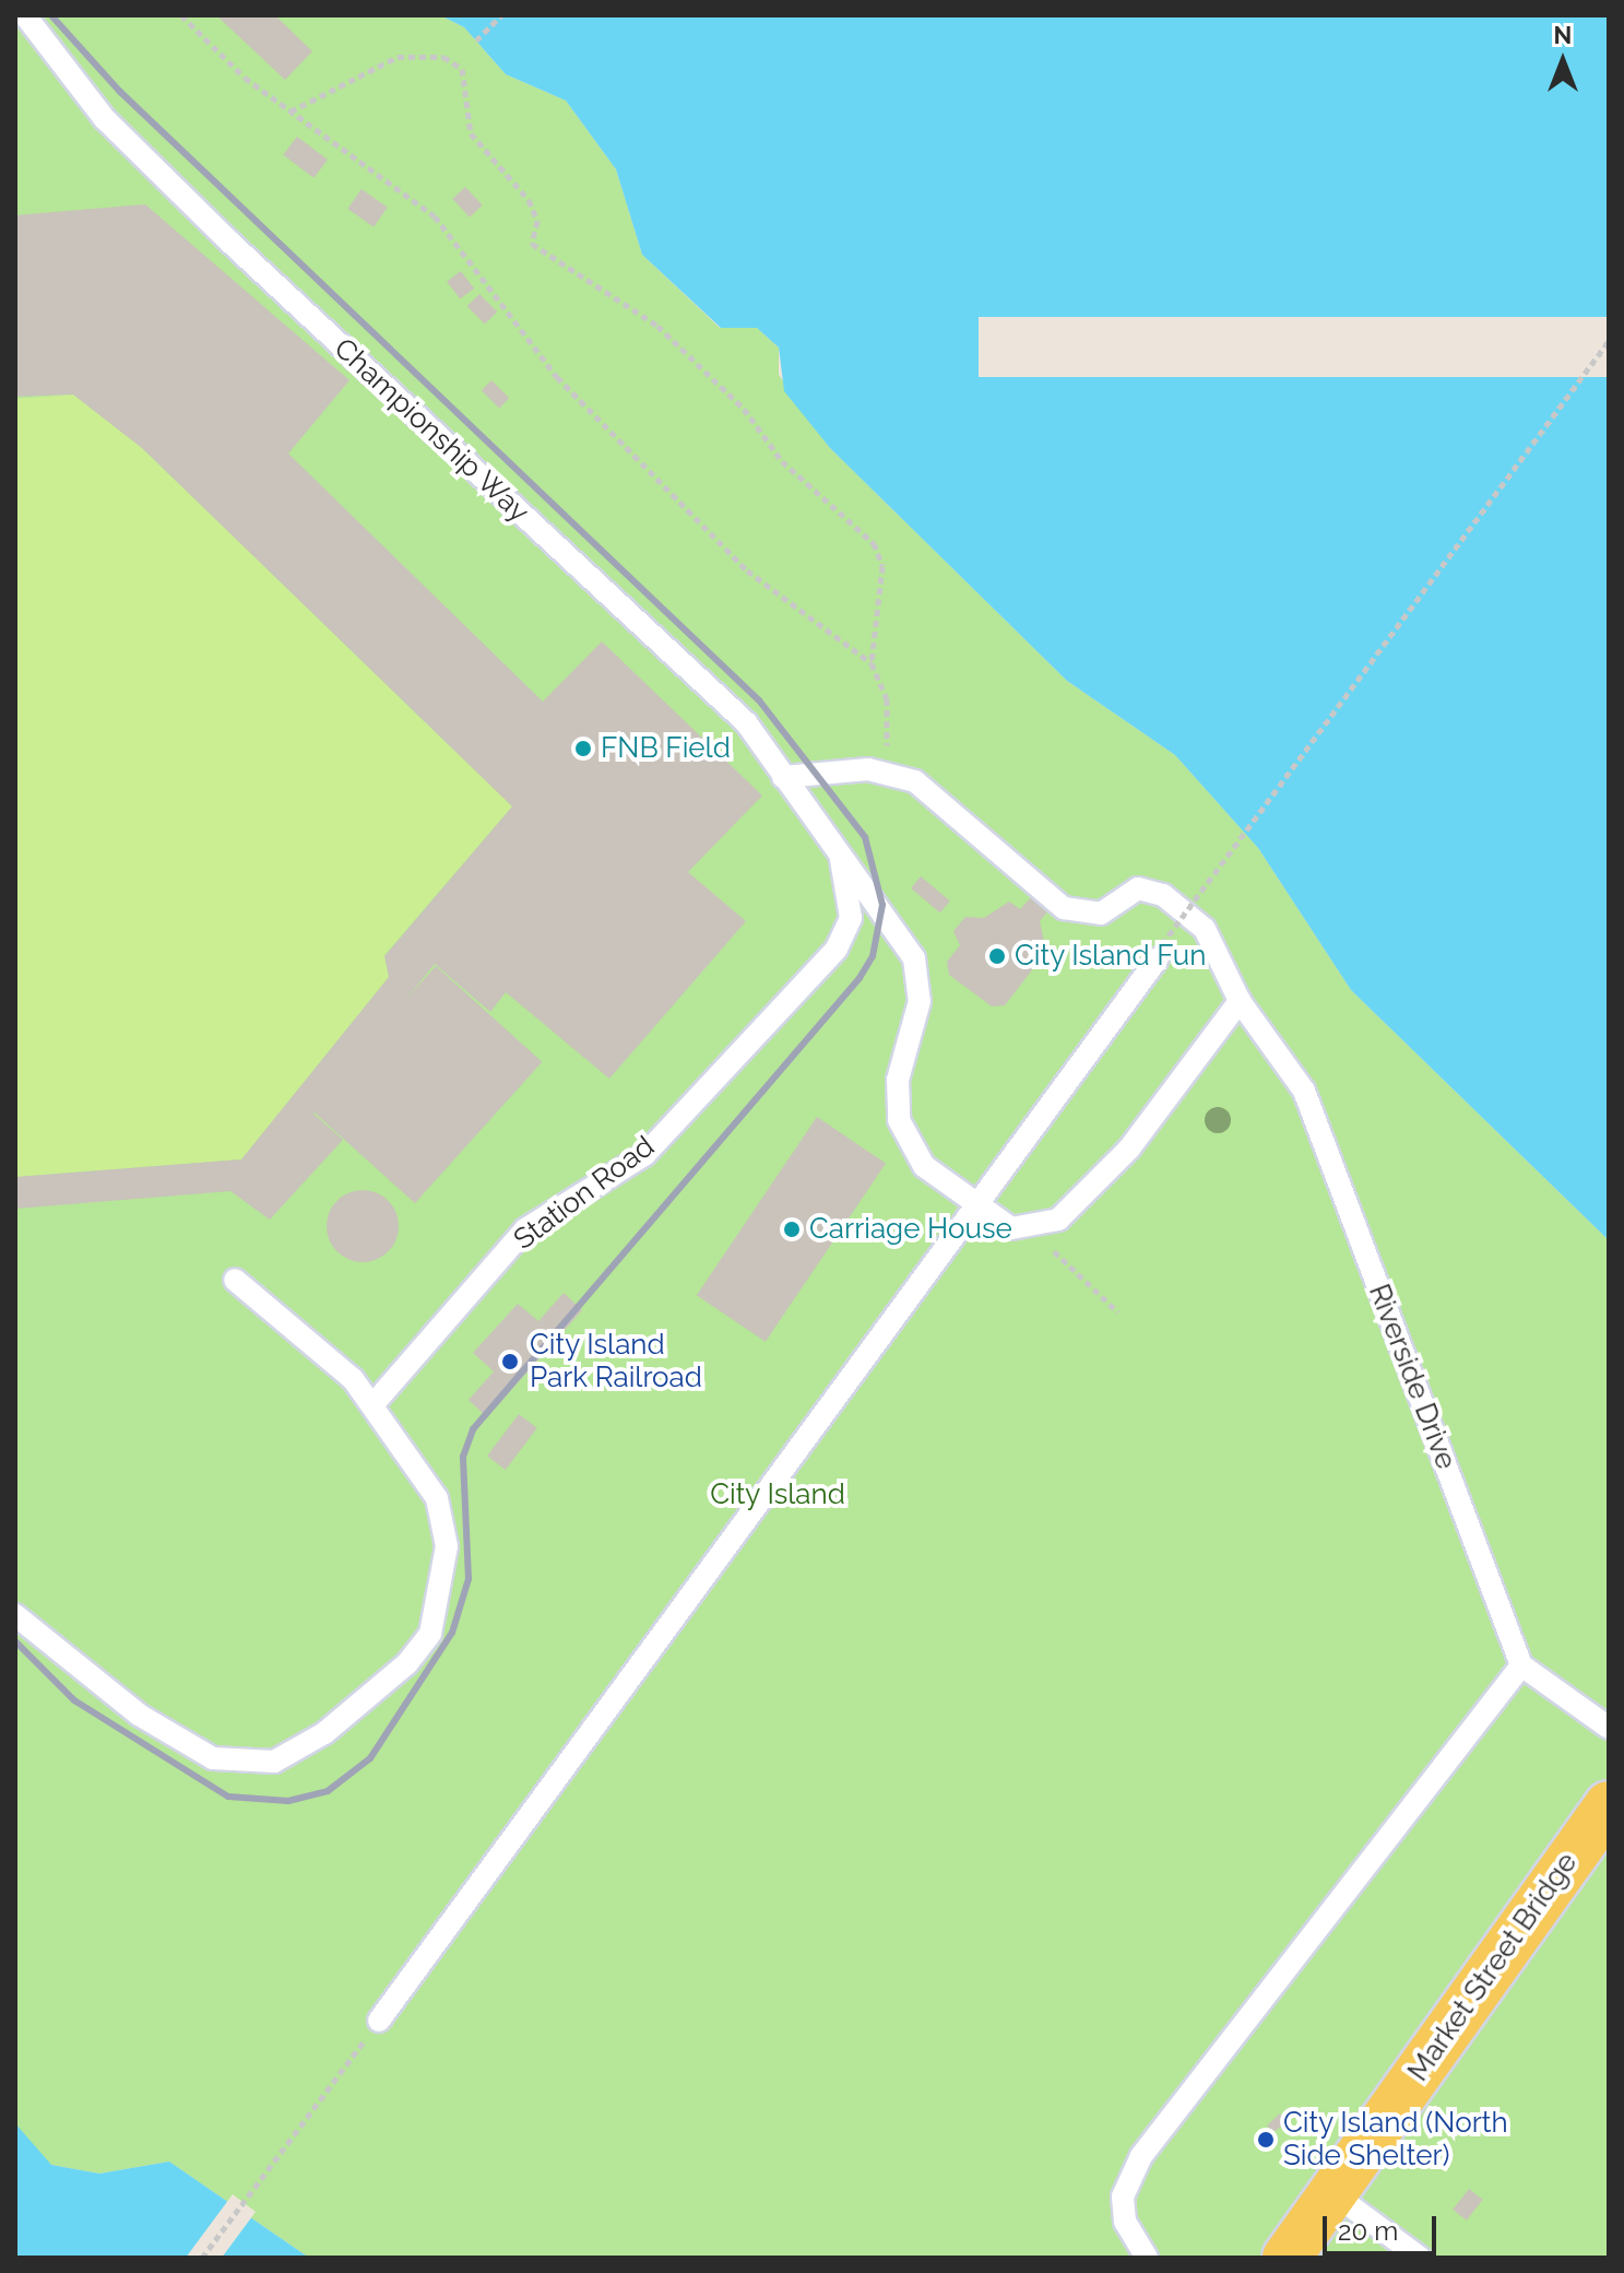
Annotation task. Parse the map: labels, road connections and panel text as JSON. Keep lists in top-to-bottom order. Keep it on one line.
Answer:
{"streets":{"main road":["Market Street Bridge"],"lane":["Championship Way","Station Road","Riverside Drive"]},"crossings":[["Championship Way","Station Road"]],"parks":["City Island"],"places":["FNB Field","City Island Fun","Carriage House","City Island Park Railroad","City Island (North Side Shelter)"],"scale_bar":"20 m","north":"top"}
